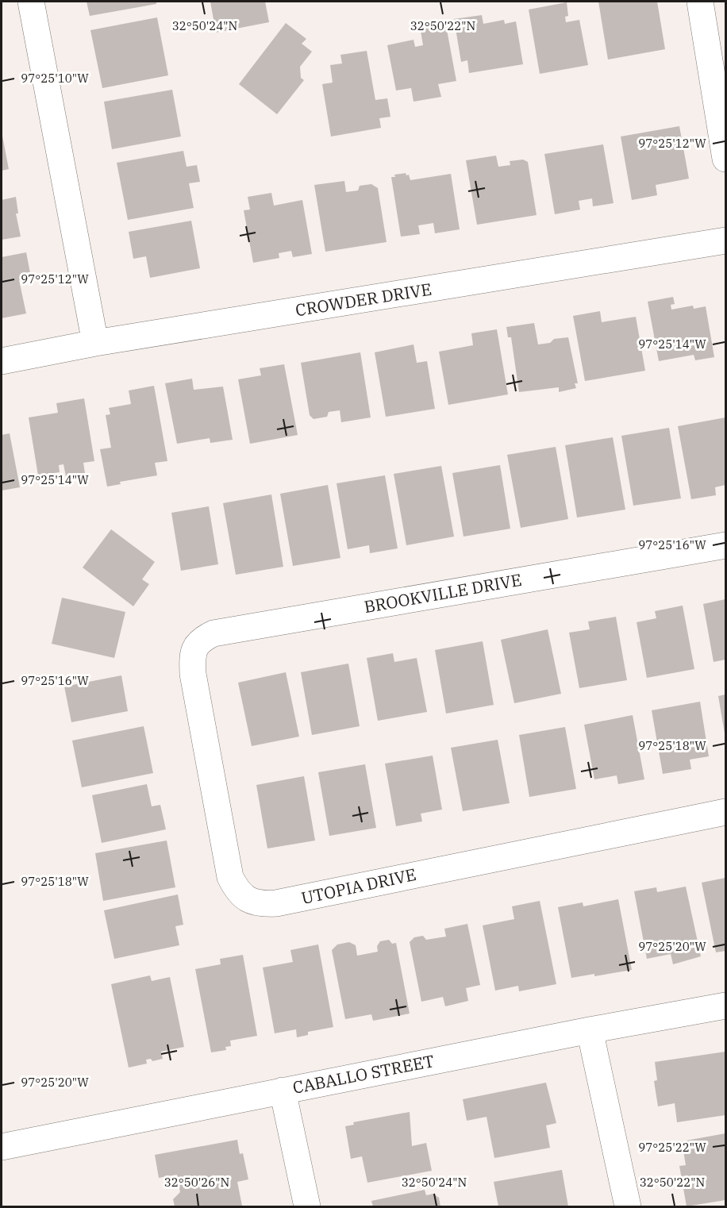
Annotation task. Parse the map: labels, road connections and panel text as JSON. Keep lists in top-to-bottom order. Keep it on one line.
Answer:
{"streets":{"street":["CROWDER DRIVE","BROOKVILLE DRIVE","UTOPIA DRIVE","CABALLO STREET"]},"crossings":[["BROOKVILLE DRIVE","UTOPIA DRIVE"]],"coordinates":["32°50'24\"N","32°50'22\"N","97°25'10\"W","97°25'12\"W","97°25'14\"W","97°25'16\"W","97°25'18\"W","97°25'20\"W","97°25'22\"W","32°50'26\"N"]}
